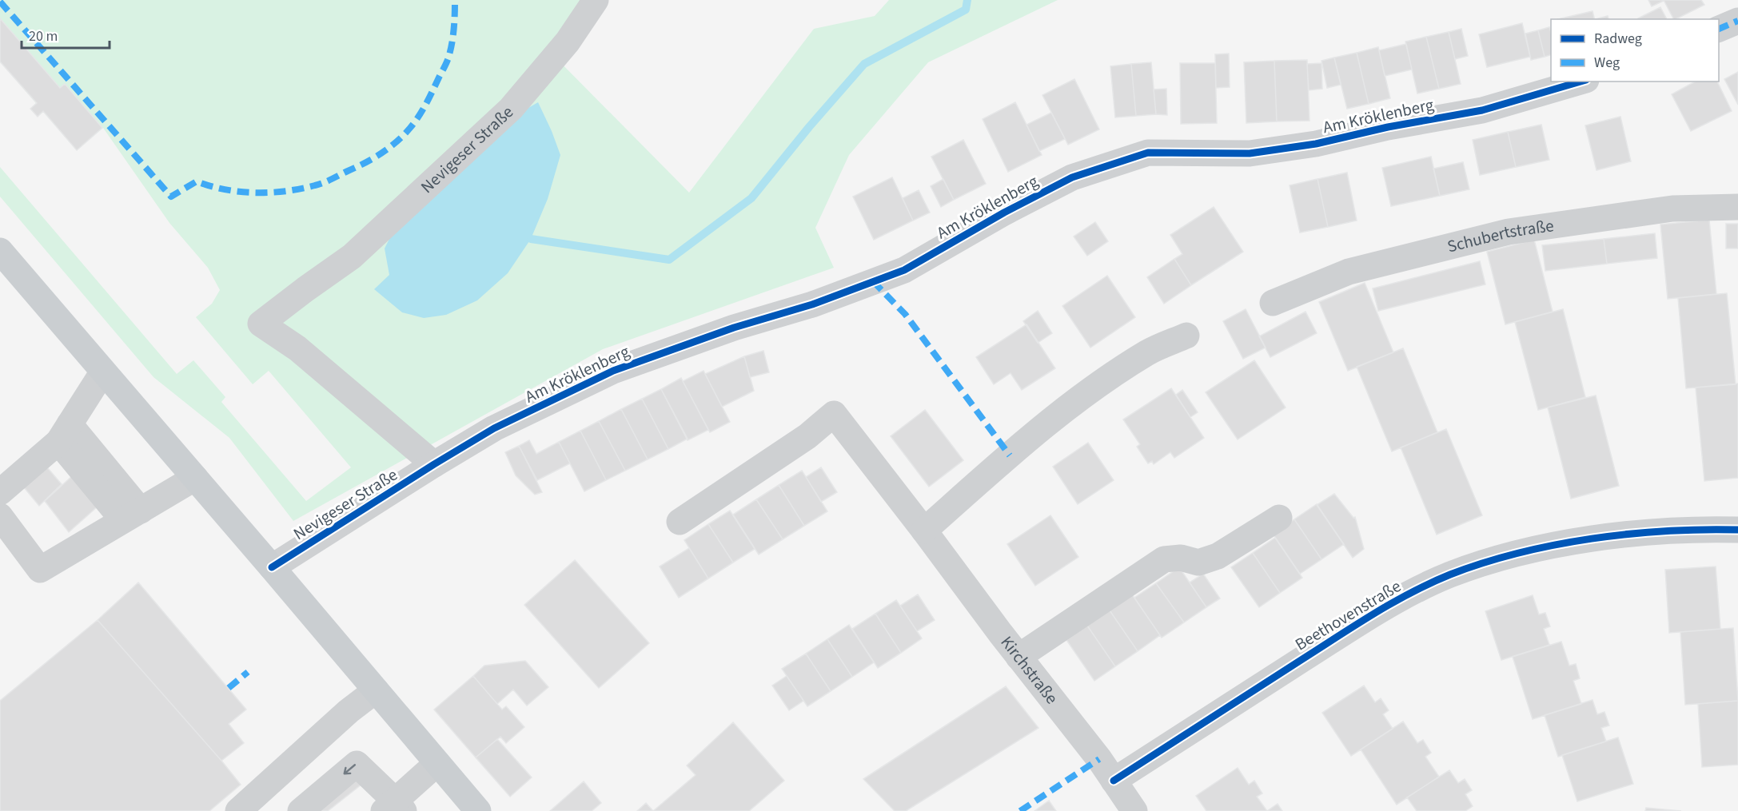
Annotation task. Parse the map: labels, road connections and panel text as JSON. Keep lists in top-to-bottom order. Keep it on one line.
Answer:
{"streets":{"street":["Am Kröklenberg","Nevigeser Straße","Schubertstraße","Beethovenstraße","Kirchstraße"]},"crossings":[["Am Kröklenberg","Nevigeser Straße"],["Beethovenstraße","Kirchstraße"]],"legend":["Radweg","Weg"],"scale_bar":"20 m"}
